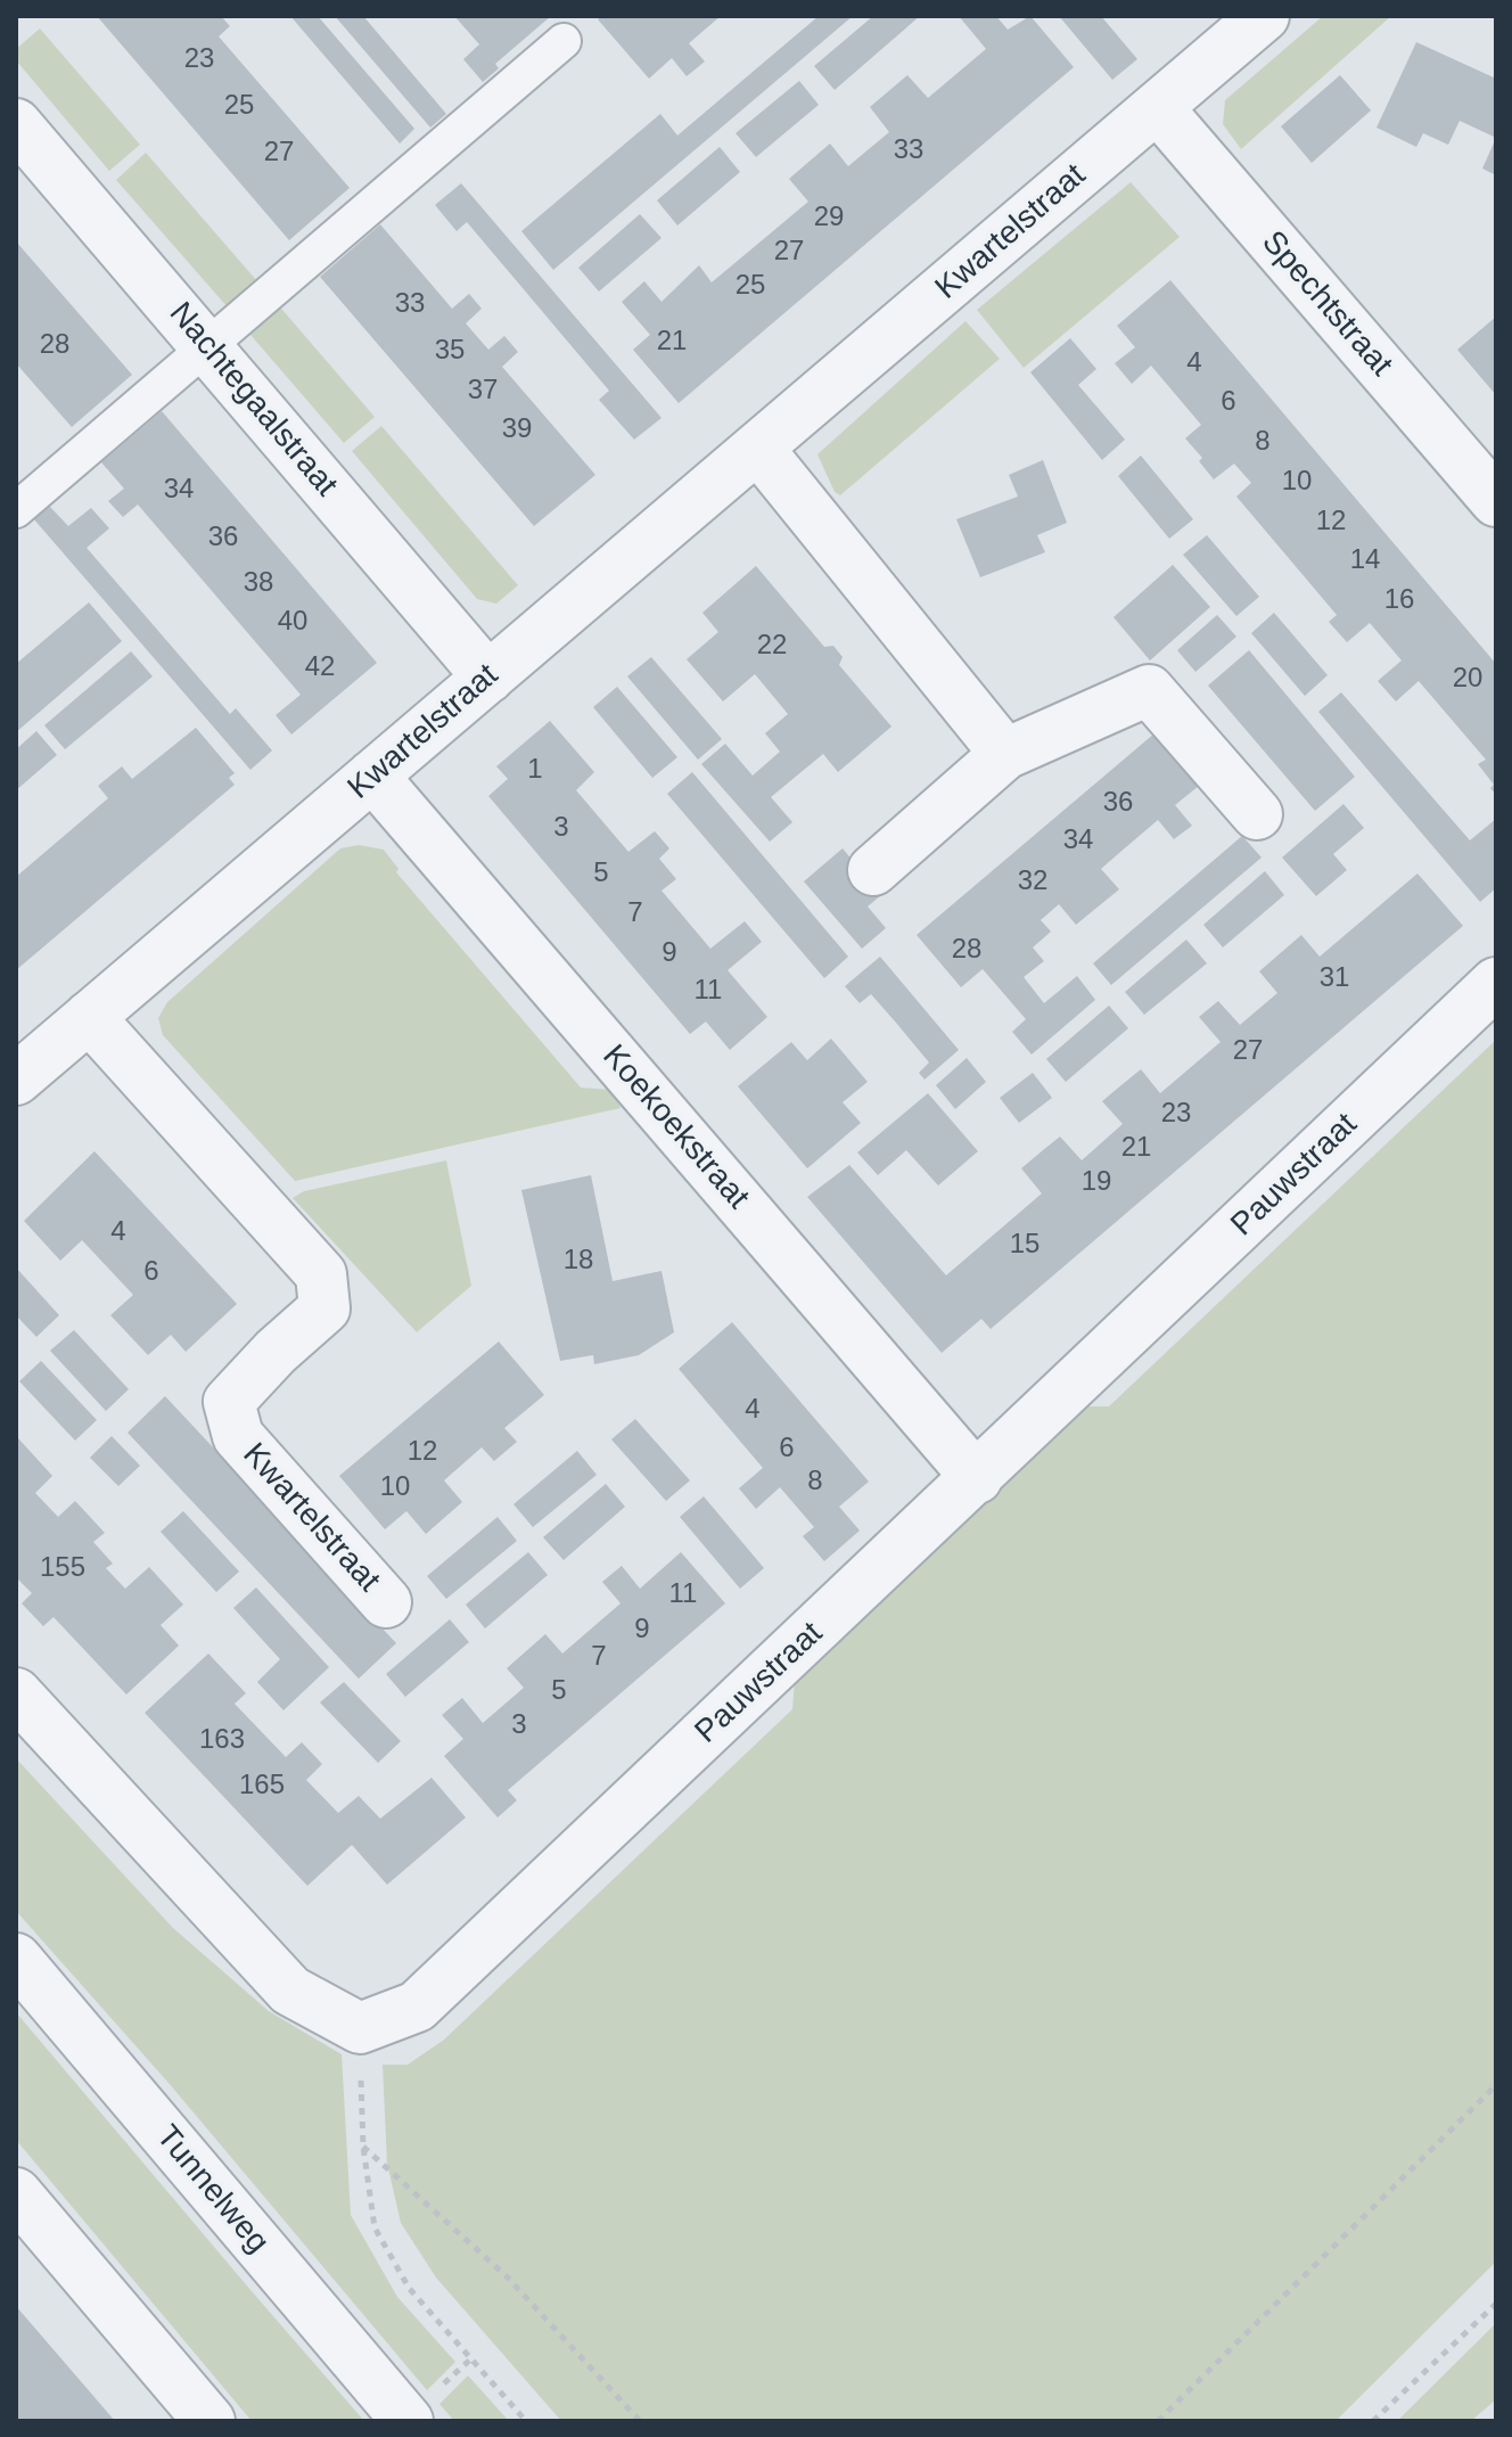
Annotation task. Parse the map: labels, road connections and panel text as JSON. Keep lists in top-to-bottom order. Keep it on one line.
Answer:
{"streets":{"street":["Kwartelstraat","Spechtstraat","Nachtegaalstraat","Koekoekstraat","Pauwstraat","Tunnelweg"]},"crossings":[["Kwartelstraat","Spechtstraat"],["Kwartelstraat","Nachtegaalstraat"],["Kwartelstraat","Koekoekstraat"],["Koekoekstraat","Pauwstraat"]],"house_numbers":["23","25","33","27","29","27","25","33","21","28","35","4","37","6","39","8","10","34","12","36","14","38","16","40","22","42","20","1","36","3","34","5","32","7","28","9","31","11","27","23","21","19","4","15","18","6","4","6","12","8","10","155","11","9","7","5","3","163","165"]}
